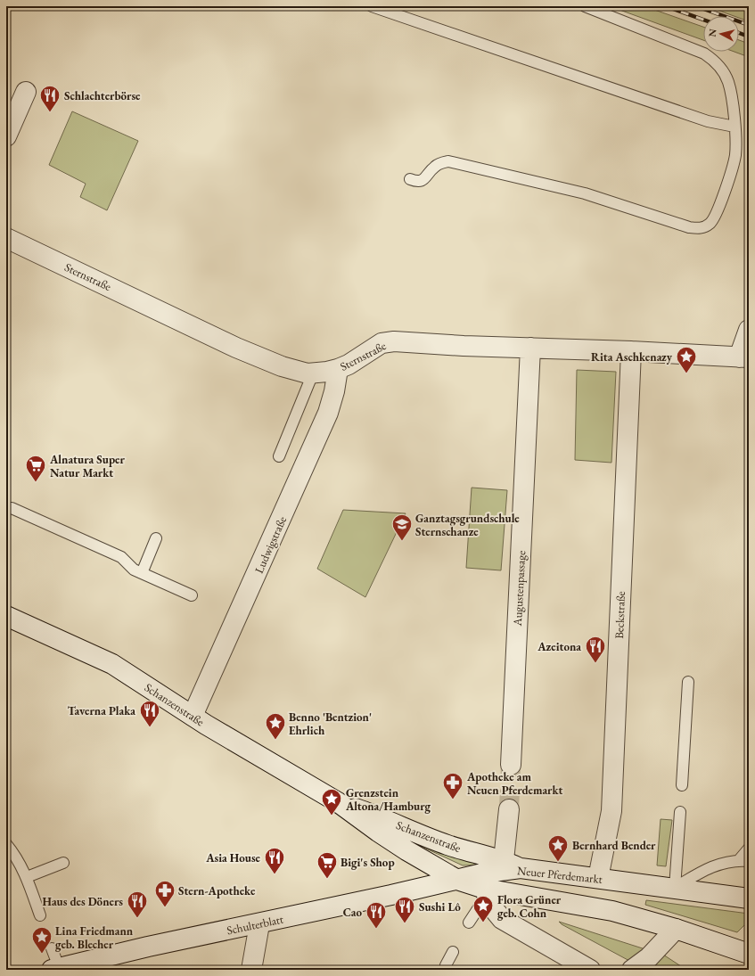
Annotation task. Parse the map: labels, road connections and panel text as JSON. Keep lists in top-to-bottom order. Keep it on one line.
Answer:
{"streets":{"street":["Sternstraße","Ludwigstraße","Augustenpassage","Beckstraße","Schanzenstraße","Neuer Pferdemarkt","Schulterblatt"]},"crossings":[["Sternstraße","Ludwigstraße"],["Sternstraße","Augustenpassage"],["Sternstraße","Beckstraße"],["Ludwigstraße","Schanzenstraße"],["Beckstraße","Neuer Pferdemarkt"],["Schanzenstraße","Neuer Pferdemarkt"],["Schanzenstraße","Schulterblatt"],["Neuer Pferdemarkt","Schulterblatt"]],"places":{"restaurant":["Schlachterbörse","Azeitona","Taverna Plaka","Asia House","Haus des Döners","Sushi Lô","Cao"],"place":["Rita Aschkenazy","Benno 'Bentzion' Ehrlich","Grenzstein Altona/Hamburg","Bernhard Bender","Flora Grüner geb. Cohn","Lina Friedmann geb. Blecher"],"supermarket":["Alnatura Super Natur Markt","Bigi's Shop"],"school or university":["Ganztagsgrundschule Sternschanze"],"pharmacy":["Apotheke am Neuen Pferdemarkt","Stern-Apotheke"]},"north":"left"}
